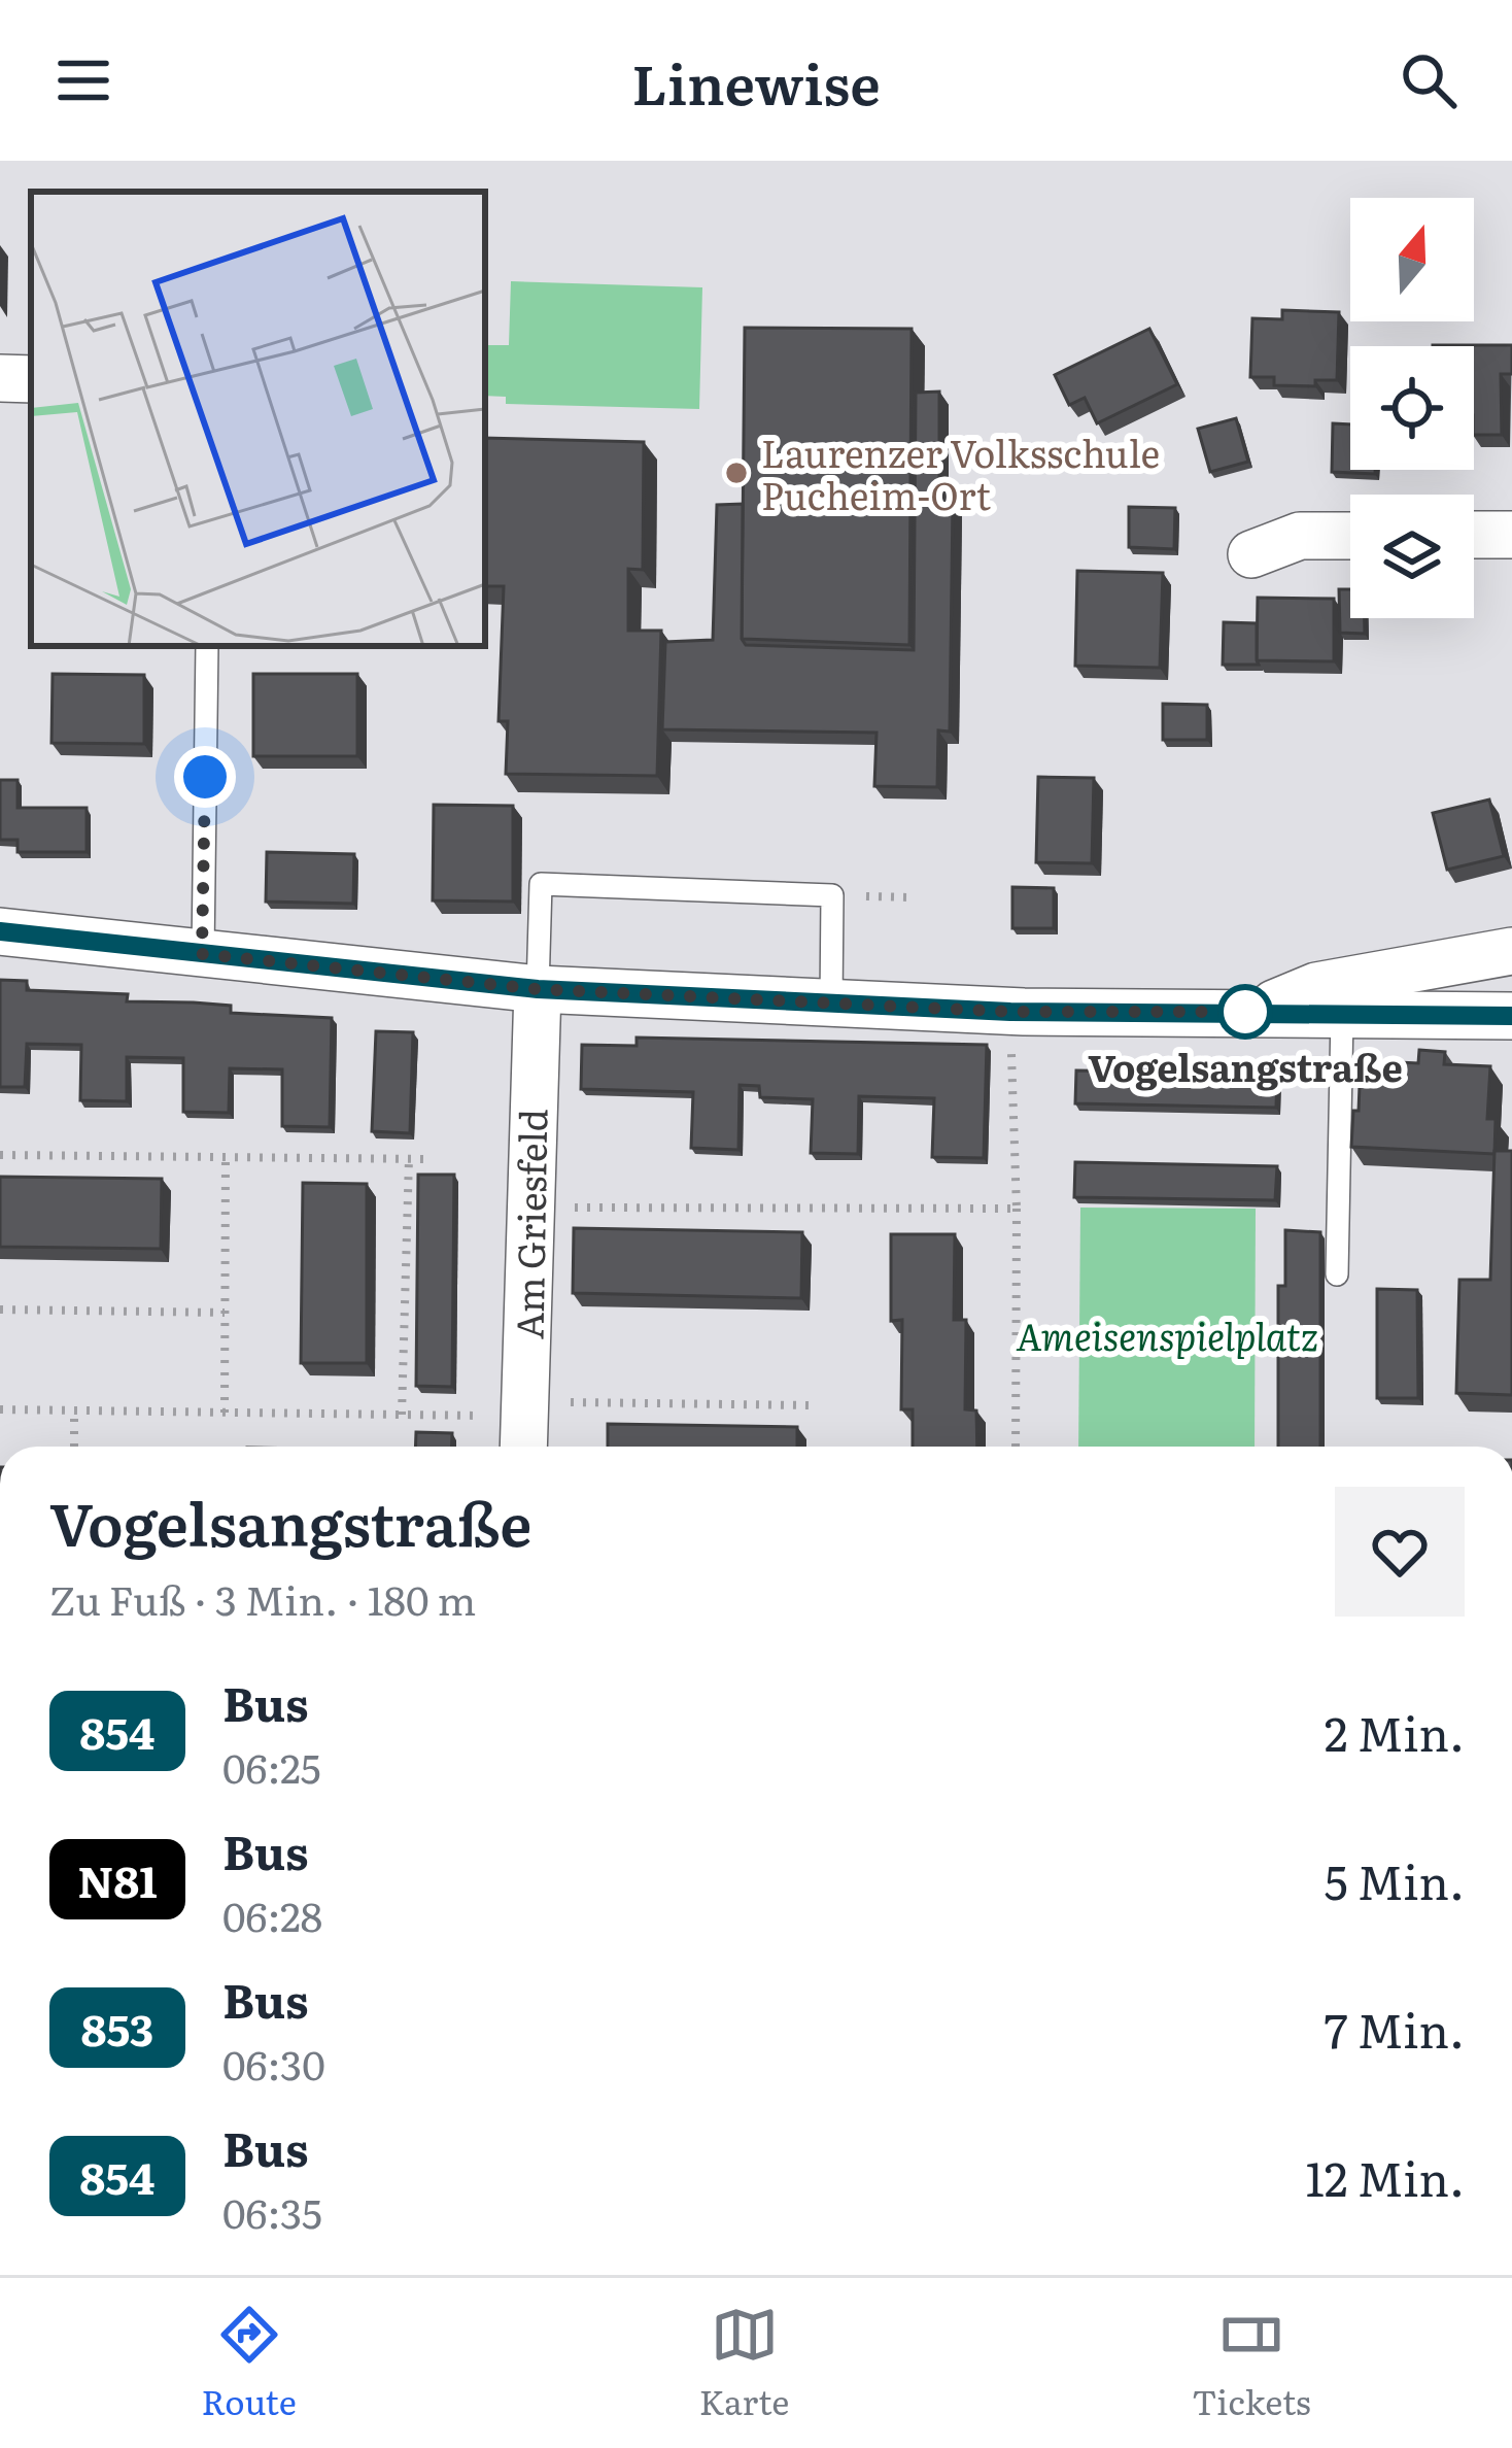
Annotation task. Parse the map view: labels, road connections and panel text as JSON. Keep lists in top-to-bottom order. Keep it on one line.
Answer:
{"streets":{"street":["Am Griesfeld"]},"parks":["Ameisenspielplatz"],"places":["Laurenzer Volksschule Pucheim-Ort","Vogelsangstraße"],"lines":["bus line 854"],"north":"top","page":{"header":"Linewise","heading":["Vogelsangstraße","Zu Fuß · 3 Min. · 180 m"],"list":[{"mark":"854","name":"Bus","note":"06:25","value":"2 Min."},{"mark":"N81","name":"Bus","note":"06:28","value":"5 Min."},{"mark":"853","name":"Bus","note":"06:30","value":"7 Min."},{"mark":"854","name":"Bus","note":"06:35","value":"12 Min."}],"tabs":["Route","Karte","Tickets"]}}
